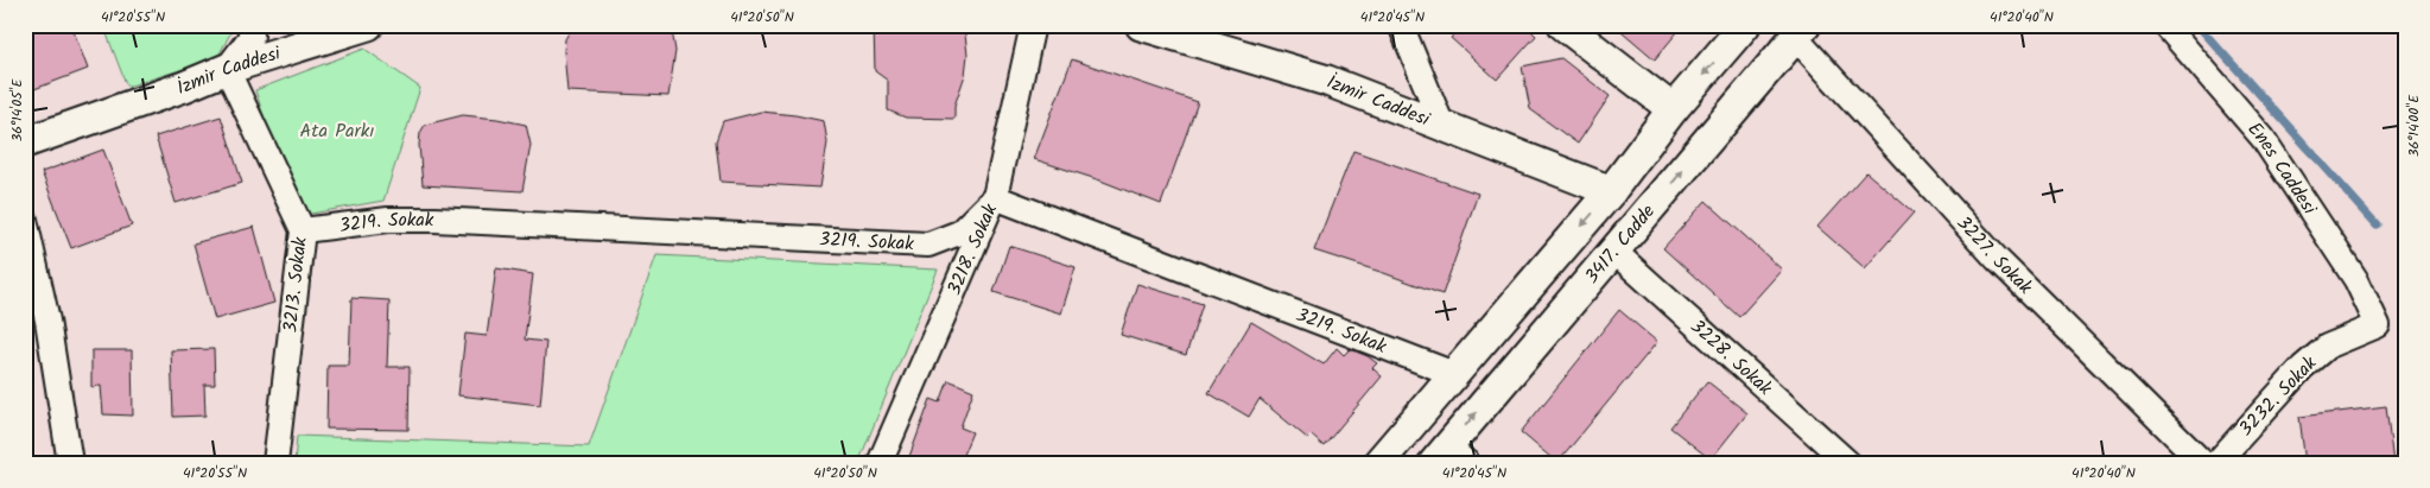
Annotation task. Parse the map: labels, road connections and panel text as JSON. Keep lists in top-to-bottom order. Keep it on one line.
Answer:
{"streets":{"street":["İzmir Caddesi","Enes Caddesi","3219. Sokak","3417. Cadde","3218. Sokak","3227. Sokak","3213. Sokak","3228. Sokak","3232. Sokak"]},"crossings":[["İzmir Caddesi","3417. Cadde"],["İzmir Caddesi","3213. Sokak"],["Enes Caddesi","3232. Sokak"],["3219. Sokak","3417. Cadde"],["3219. Sokak","3218. Sokak"],["3219. Sokak","3213. Sokak"],["3417. Cadde","3227. Sokak"],["3417. Cadde","3228. Sokak"]],"parks":["Ata Parkı"],"coordinates":["41°20'55\"N","41°20'50\"N","41°20'45\"N","41°20'40\"N","36°14'05\"E","36°14'00\"E"]}
